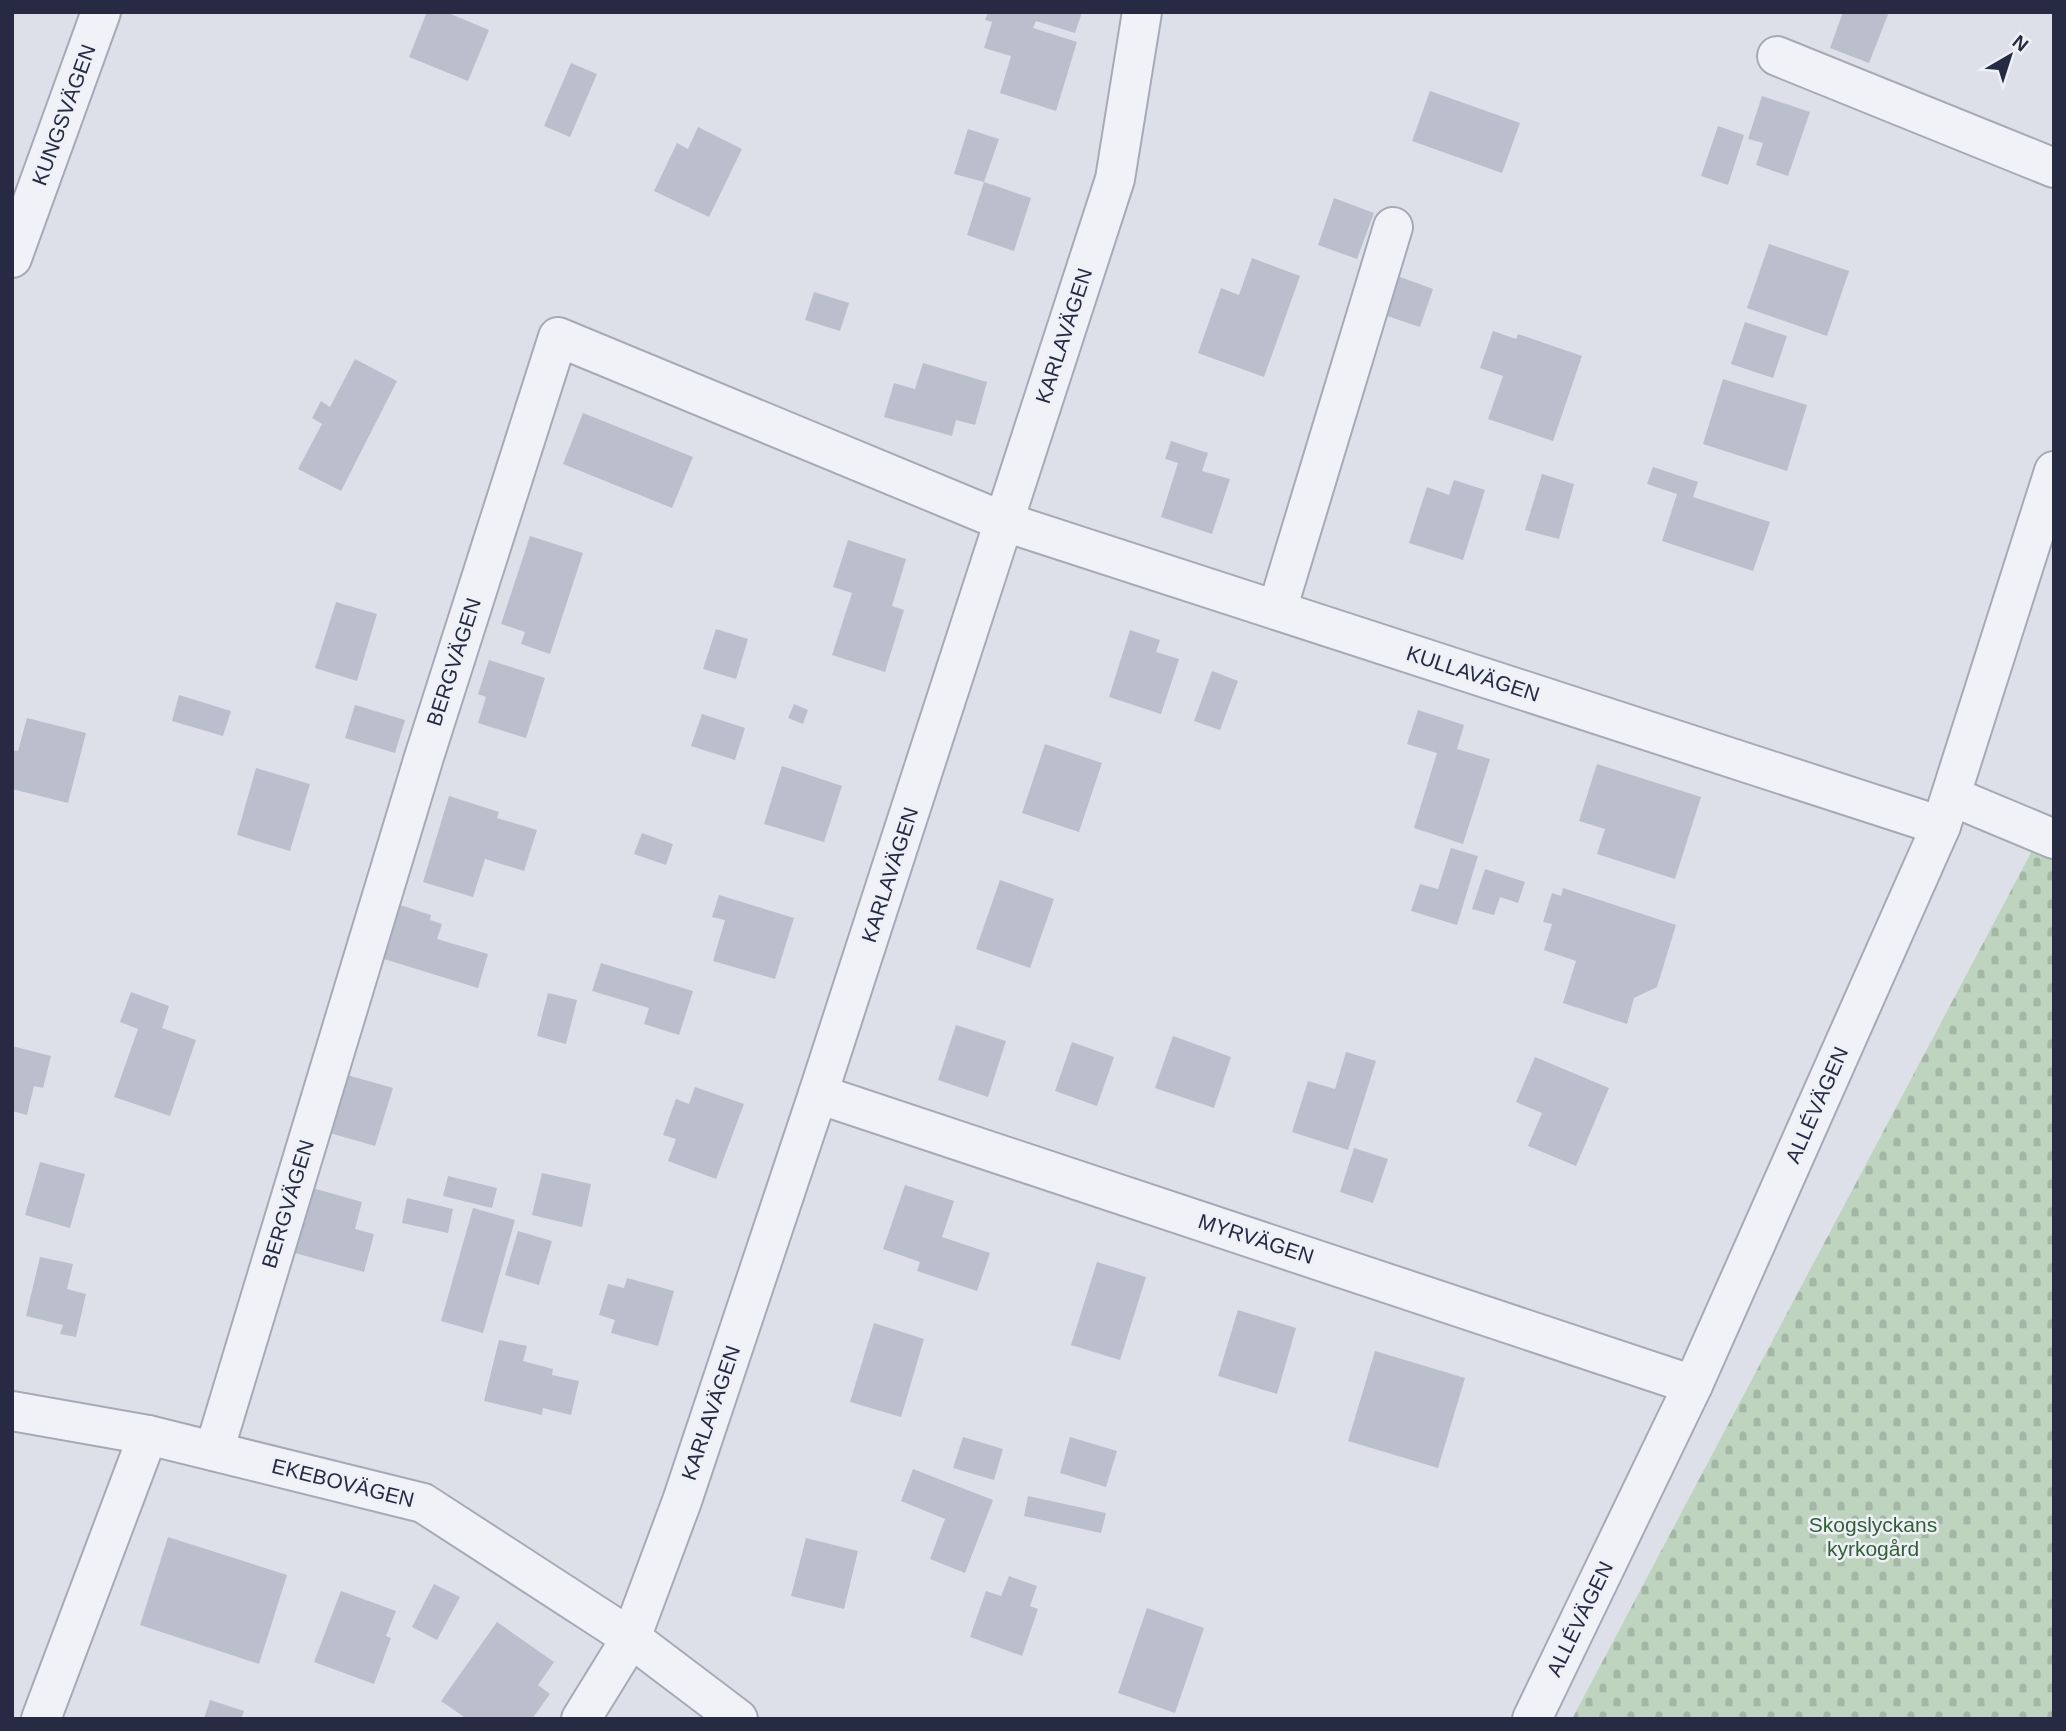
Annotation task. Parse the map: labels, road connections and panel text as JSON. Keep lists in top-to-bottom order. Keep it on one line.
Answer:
{"streets":{"street":["KUNGSVÄGEN","KARLAVÄGEN","BERGVÄGEN","KULLAVÄGEN","ALLÉVÄGEN","MYRVÄGEN","EKEBOVÄGEN"]},"crossings":[["KARLAVÄGEN","BERGVÄGEN"],["KARLAVÄGEN","KULLAVÄGEN"],["KARLAVÄGEN","MYRVÄGEN"],["KARLAVÄGEN","EKEBOVÄGEN"],["BERGVÄGEN","KULLAVÄGEN"],["BERGVÄGEN","EKEBOVÄGEN"],["KULLAVÄGEN","ALLÉVÄGEN"],["ALLÉVÄGEN","MYRVÄGEN"]],"parks":["Skogslyckans kyrkogård"],"north":"top right"}
